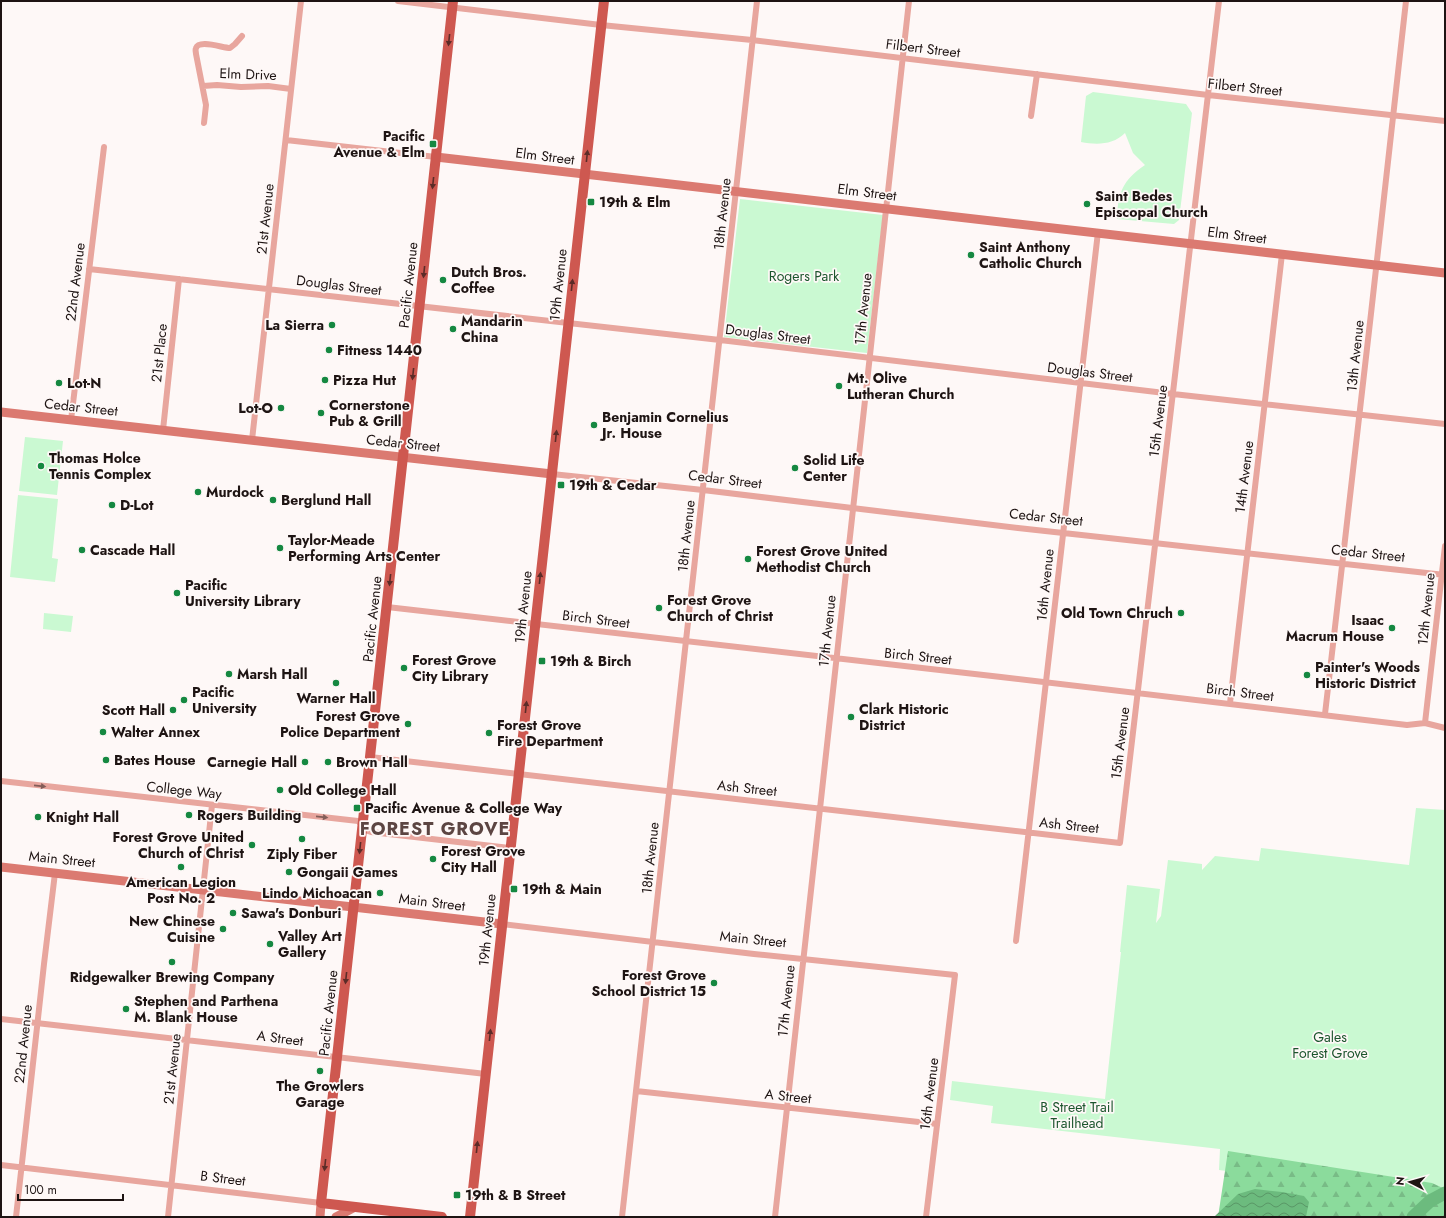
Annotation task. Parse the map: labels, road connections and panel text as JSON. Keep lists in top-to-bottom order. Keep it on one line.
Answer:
{"streets":{"main road":["Pacific Avenue","19th Avenue","B Street"],"street":["Filbert Street","Elm Drive","Elm Street","18th Avenue","21st Avenue","22nd Avenue","Douglas Street","17th Avenue","21st Place","13th Avenue","Cedar Street","15th Avenue","14th Avenue","16th Avenue","12th Avenue","Birch Street","Ash Street","College Way","Main Street","A Street"]},"crossings":[["Filbert Street","18th Avenue"],["Filbert Street","Pacific Avenue"],["Filbert Street","19th Avenue"],["Filbert Street","17th Avenue"],["Filbert Street","13th Avenue"],["Filbert Street","15th Avenue"],["Elm Drive","21st Avenue"],["Elm Street","18th Avenue"],["Elm Street","21st Avenue"],["Elm Street","Pacific Avenue"],["Elm Street","19th Avenue"],["Elm Street","17th Avenue"],["Elm Street","13th Avenue"],["Elm Street","15th Avenue"],["Elm Street","14th Avenue"],["Elm Street","16th Avenue"],["18th Avenue","Douglas Street"],["18th Avenue","Cedar Street"],["18th Avenue","Birch Street"],["18th Avenue","Ash Street"],["18th Avenue","Main Street"],["18th Avenue","A Street"],["21st Avenue","Douglas Street"],["21st Avenue","Cedar Street"],["21st Avenue","College Way"],["21st Avenue","Main Street"],["21st Avenue","A Street"],["21st Avenue","B Street"],["22nd Avenue","Douglas Street"],["22nd Avenue","Cedar Street"],["22nd Avenue","Main Street"],["22nd Avenue","A Street"],["22nd Avenue","B Street"],["Douglas Street","Pacific Avenue"],["Douglas Street","19th Avenue"],["Douglas Street","17th Avenue"],["Douglas Street","21st Place"],["Douglas Street","13th Avenue"],["Douglas Street","15th Avenue"],["Douglas Street","14th Avenue"],["Douglas Street","16th Avenue"],["Pacific Avenue","Cedar Street"],["Pacific Avenue","Birch Street"],["Pacific Avenue","Ash Street"],["Pacific Avenue","College Way"],["Pacific Avenue","Main Street"],["Pacific Avenue","A Street"],["Pacific Avenue","B Street"],["19th Avenue","Cedar Street"],["19th Avenue","Birch Street"],["19th Avenue","Ash Street"],["19th Avenue","College Way"],["19th Avenue","Main Street"],["19th Avenue","A Street"],["17th Avenue","Cedar Street"],["17th Avenue","Birch Street"],["17th Avenue","Ash Street"],["17th Avenue","Main Street"],["17th Avenue","A Street"],["21st Place","Cedar Street"],["13th Avenue","Cedar Street"],["13th Avenue","Birch Street"],["Cedar Street","15th Avenue"],["Cedar Street","14th Avenue"],["Cedar Street","16th Avenue"],["Cedar Street","12th Avenue"],["15th Avenue","Birch Street"],["15th Avenue","Ash Street"],["14th Avenue","Birch Street"],["16th Avenue","Birch Street"],["16th Avenue","Ash Street"],["16th Avenue","Main Street"],["16th Avenue","A Street"],["12th Avenue","Birch Street"]],"one_way":["Pacific Avenue","19th Avenue","College Way"],"districts":["FOREST GROVE"],"parks":["Rogers Park","Gales Forest Grove","B Street Trail Trailhead"],"places":{"transit":["Pacific Avenue & Elm","19th & Elm","19th & Cedar","19th & Birch","Pacific Avenue & College Way","19th & Main","19th & B Street"],"other":["Saint Bedes Episcopal Church","Saint Anthony Catholic Church","Dutch Bros. Coffee","La Sierra","Mandarin China","Fitness 1440","Pizza Hut","Lot-N","Mt. Olive Lutheran Church","Lot-O","Cornerstone Pub & Grill","Benjamin Cornelius Jr. House","Thomas Holce Tennis Complex","Solid Life Center","Murdock","Berglund Hall","D-Lot","Taylor-Meade Performing Arts Center","Cascade Hall","Forest Grove United Methodist Church","Pacific University Library","Forest Grove Church of Christ","Old Town Chruch","Isaac Macrum House","Forest Grove City Library","Marsh Hall","Painter's Woods Historic District","Warner Hall","Pacific University","Scott Hall","Clark Historic District","Forest Grove Police Department","Walter Annex","Forest Grove Fire Department","Bates House","Carnegie Hall","Brown Hall","Old College Hall","Rogers Building","Knight Hall","Ziply Fiber","Forest Grove United Church of Christ","Forest Grove City Hall","American Legion Post No. 2","Gongaii Games","Lindo Michoacan","Sawa's Donburi","New Chinese Cuisine","Valley Art Gallery","Ridgewalker Brewing Company","Forest Grove School District 15","Stephen and Parthena M. Blank House","The Growlers Garage"]},"scale_bar":"100 m","north":"left"}
